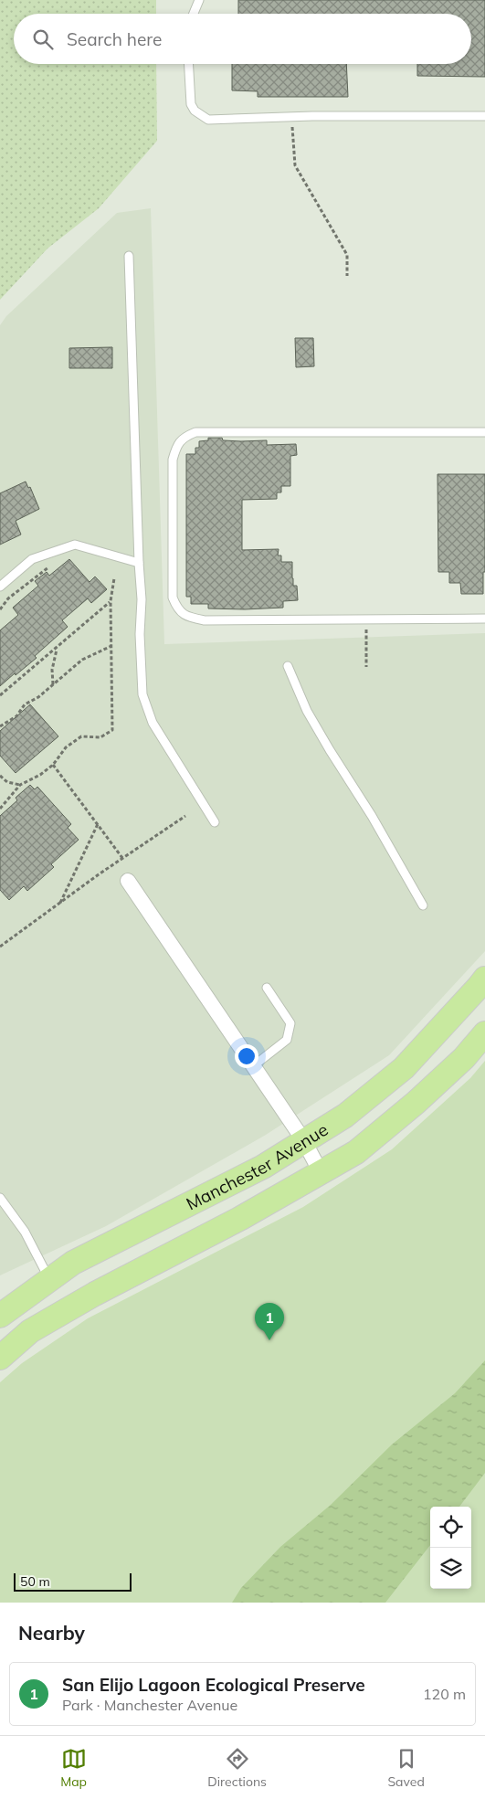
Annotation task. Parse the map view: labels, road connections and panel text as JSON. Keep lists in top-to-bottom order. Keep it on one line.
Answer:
{"streets":{"main road":["Manchester Avenue"]},"scale_bar":"50 m","page":{"search":"Search here","pins":"1","scale":"50 m","heading":"Nearby","list":[{"mark":"1","name":"San Elijo Lagoon Ecological Preserve","note":"Park · Manchester Avenue","value":"120 m"}],"nav":["Map","Directions","Saved"]}}
